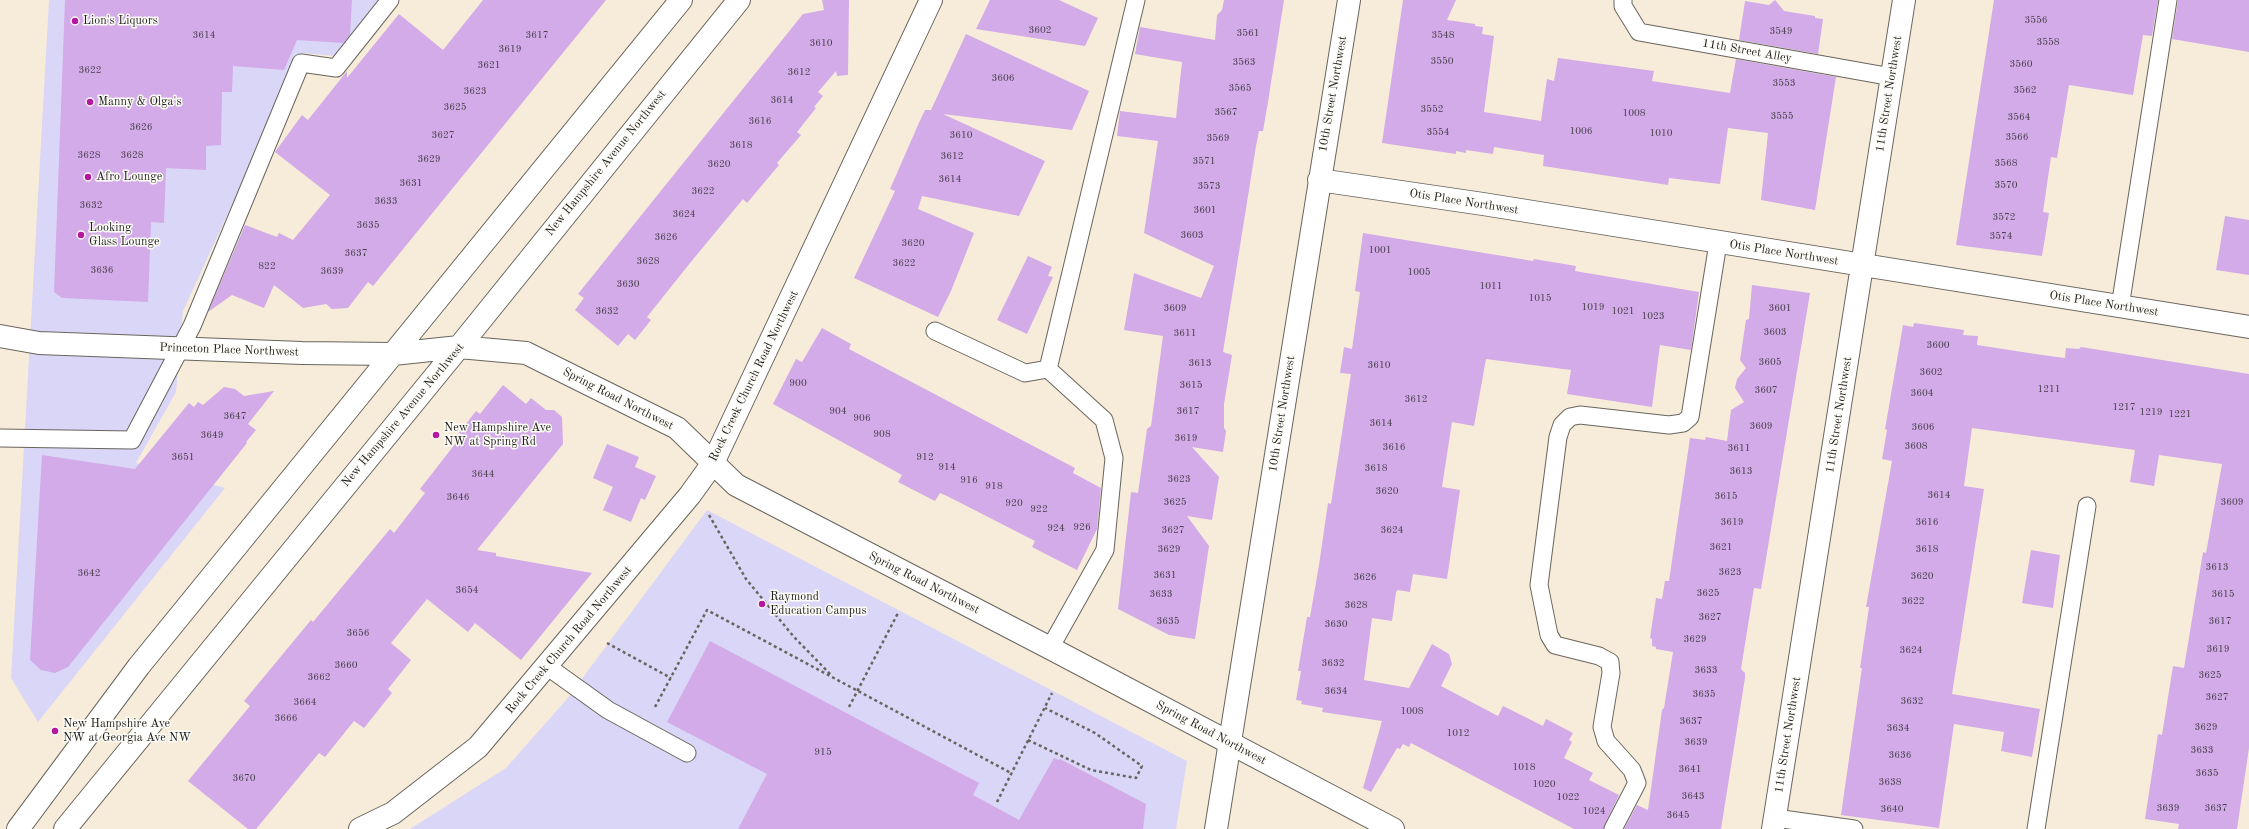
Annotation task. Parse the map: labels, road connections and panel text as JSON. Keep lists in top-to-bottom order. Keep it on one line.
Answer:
{"streets":{"street":["10th Street Northwest","11th Street Northwest","New Hampshire Avenue Northwest","Otis Place Northwest","Princeton Place Northwest","Rock Creek Church Road Northwest","Spring Road Northwest"],"lane":["11th Street Alley"]},"crossings":[["11th Street Alley","11th Street Northwest"],["10th Street Northwest","Otis Place Northwest"],["10th Street Northwest","Spring Road Northwest"],["11th Street Northwest","Otis Place Northwest"],["New Hampshire Avenue Northwest","Princeton Place Northwest"],["New Hampshire Avenue Northwest","Spring Road Northwest"],["Princeton Place Northwest","Spring Road Northwest"],["Rock Creek Church Road Northwest","Spring Road Northwest"]],"places":["Lion's Liquors","Manny & Olga's","Afro Lounge","Looking Glass Lounge","New Hampshire Ave NW at Spring Rd","Raymond Education Campus","New Hampshire Ave NW at Georgia Ave NW"],"house_numbers":["3556","3602","3549","3561","3614","3617","3548","3558","3610","3619","3550","3563","3560","3621","3622","3612","3606","3553","3565","3562","3623","3614","3625","3552","3567","1008","3555","3564","3616","3626","1006","3554","1010","3627","3610","3566","3569","3618","3628","3628","3612","3629","3571","3568","3620","3614","3631","3570","3573","3622","3633","3632","3601","3624","3572","3635","3603","3574","3626","3620","1001","3637","3628","3622","822","3636","3639","1005","3630","1011","1015","1019","3609","3601","3632","1021","1023","3603","3611","3600","3605","3613","3610","3602","900","3615","1211","3607","3604","3612","1217","904","3617","1219","1221","3647","906","3614","3609","3606","908","3649","3619","3608","3616","3611","3651","912","914","3618","3613","3644","3623","916","918","3620","3614","3615","3646","3625","3609","920","922","3619","3616","926","924","3627","3624","3621","3629","3618","3613","3623","3642","3631","3620","3626","3654","3625","3633","3615","3622","3628","3627","3635","3617","3630","3656","3629","3619","3624","3632","3660","3633","3625","3662","3634","3635","3627","3632","3664","1008","3666","3637","3629","3634","1012","3639","3633","915","3636","1018","3641","3635","3670","3638","1020","3643","1022","3639","3637","3640","1024","3645"]}
